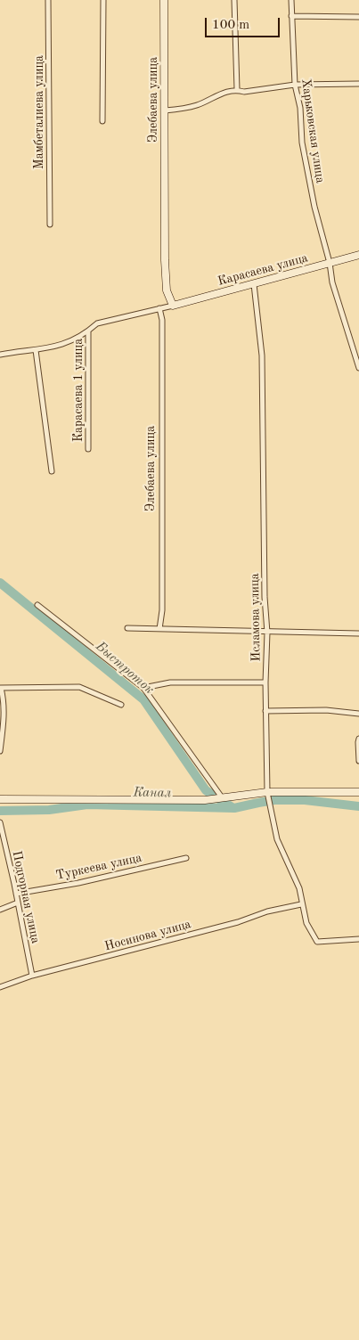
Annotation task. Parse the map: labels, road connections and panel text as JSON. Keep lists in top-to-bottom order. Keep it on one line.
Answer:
{"streets":{"street":["Элебаева улица","Мамбеталиева улица","Харьковская улица","Карасаева улица","Карасаева 1 улица","Исламова улица","Туркеева улица","Подгорная улица","Носинова улица"]},"crossings":[["Элебаева улица","Карасаева улица"],["Харьковская улица","Карасаева улица"],["Карасаева улица","Исламова улица"],["Исламова улица","Носинова улица"],["Туркеева улица","Подгорная улица"],["Подгорная улица","Носинова улица"]],"water":["Быстроток","Канал"],"scale_bar":"100 m"}
